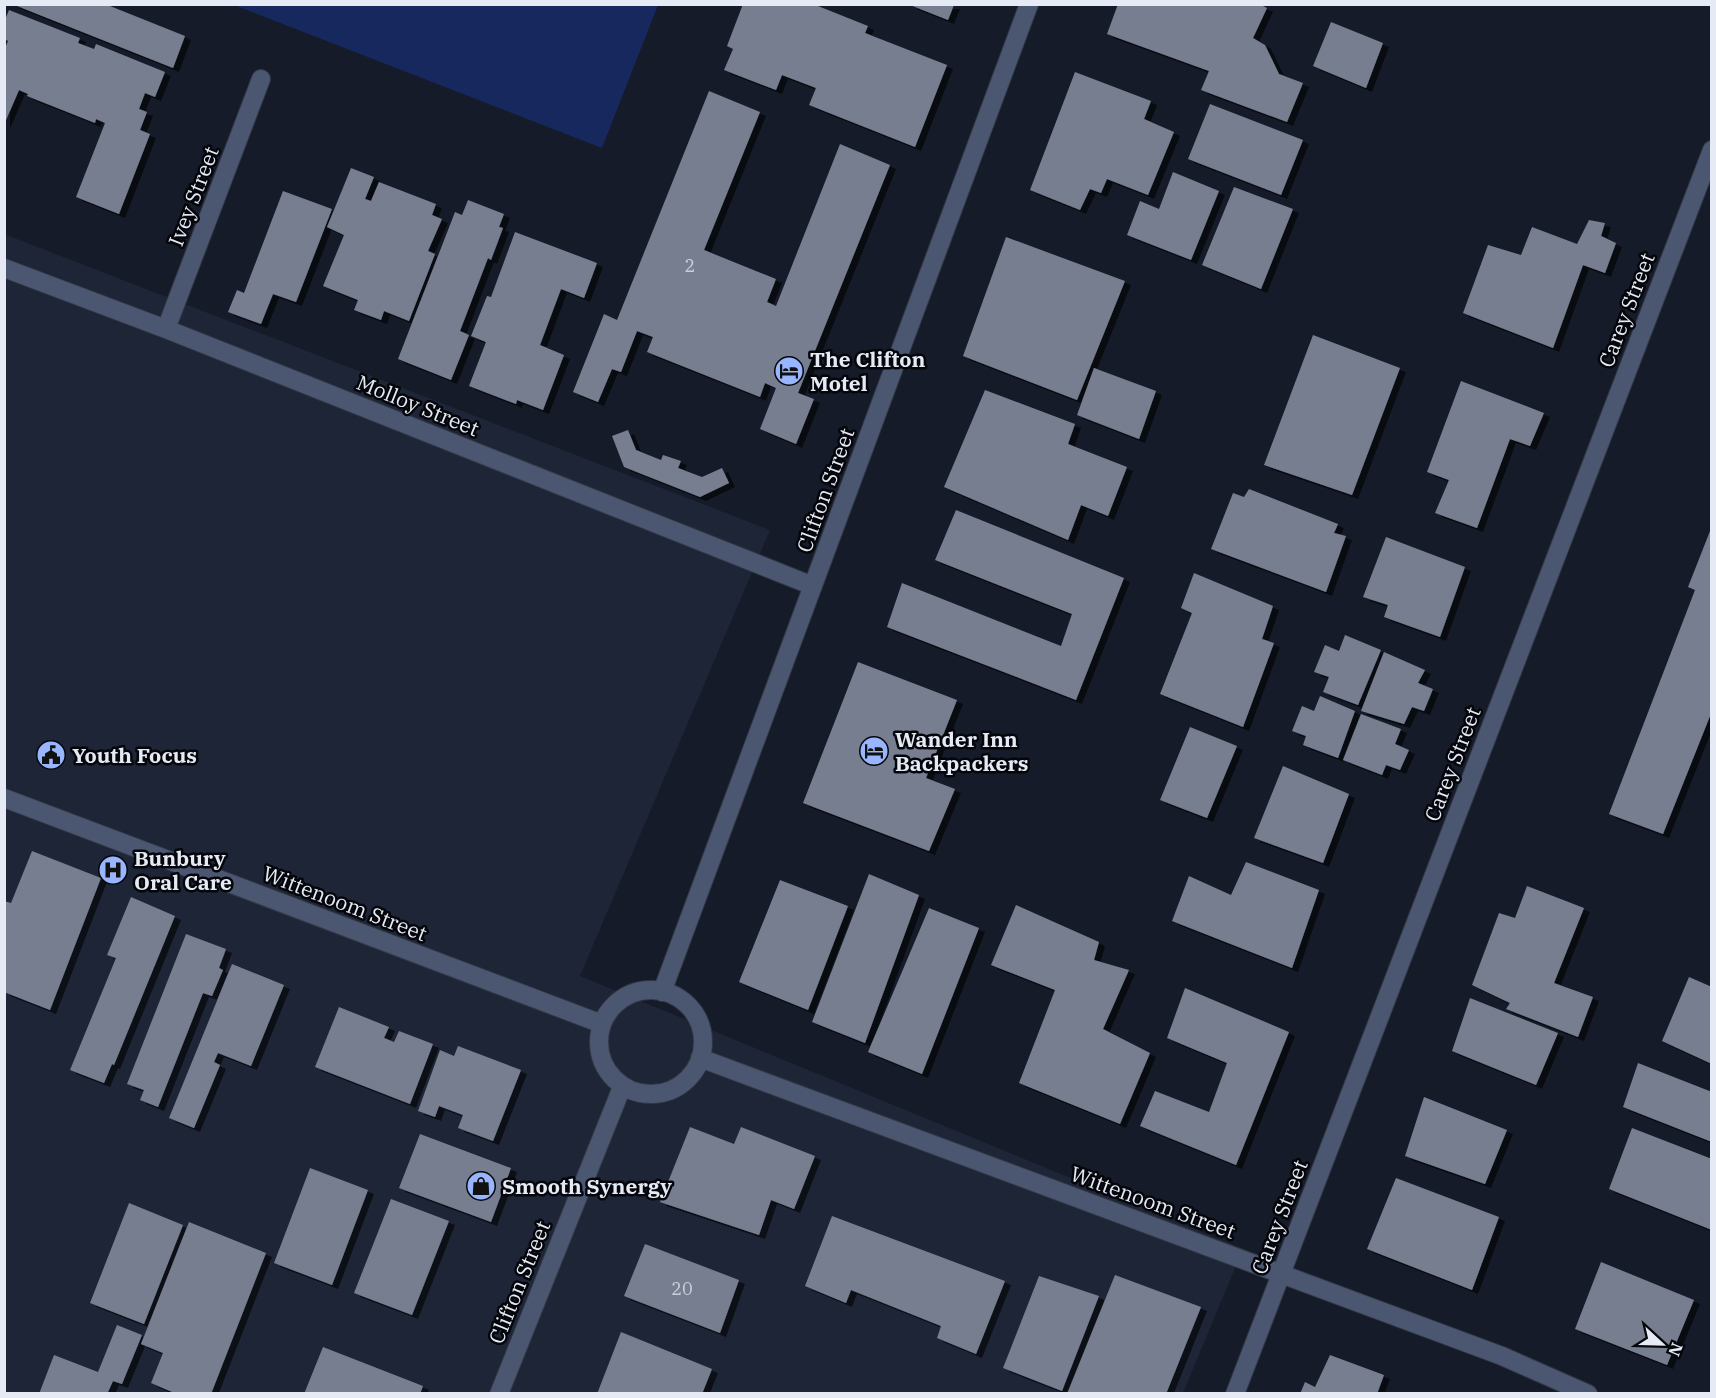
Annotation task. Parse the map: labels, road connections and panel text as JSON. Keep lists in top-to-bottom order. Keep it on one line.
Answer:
{"streets":{"street":["Ivey Street","Carey Street","Molloy Street","Clifton Street","Wittenoom Street"]},"crossings":[["Ivey Street","Molloy Street"],["Carey Street","Wittenoom Street"],["Molloy Street","Clifton Street"],["Clifton Street","Wittenoom Street"]],"places":{"hotel":["The Clifton Motel","Wander Inn Backpackers"],"public building":["Youth Focus"],"hospital":["Bunbury Oral Care"],"shop":["Smooth Synergy"]},"house_numbers":["2","20"],"north":"right"}
